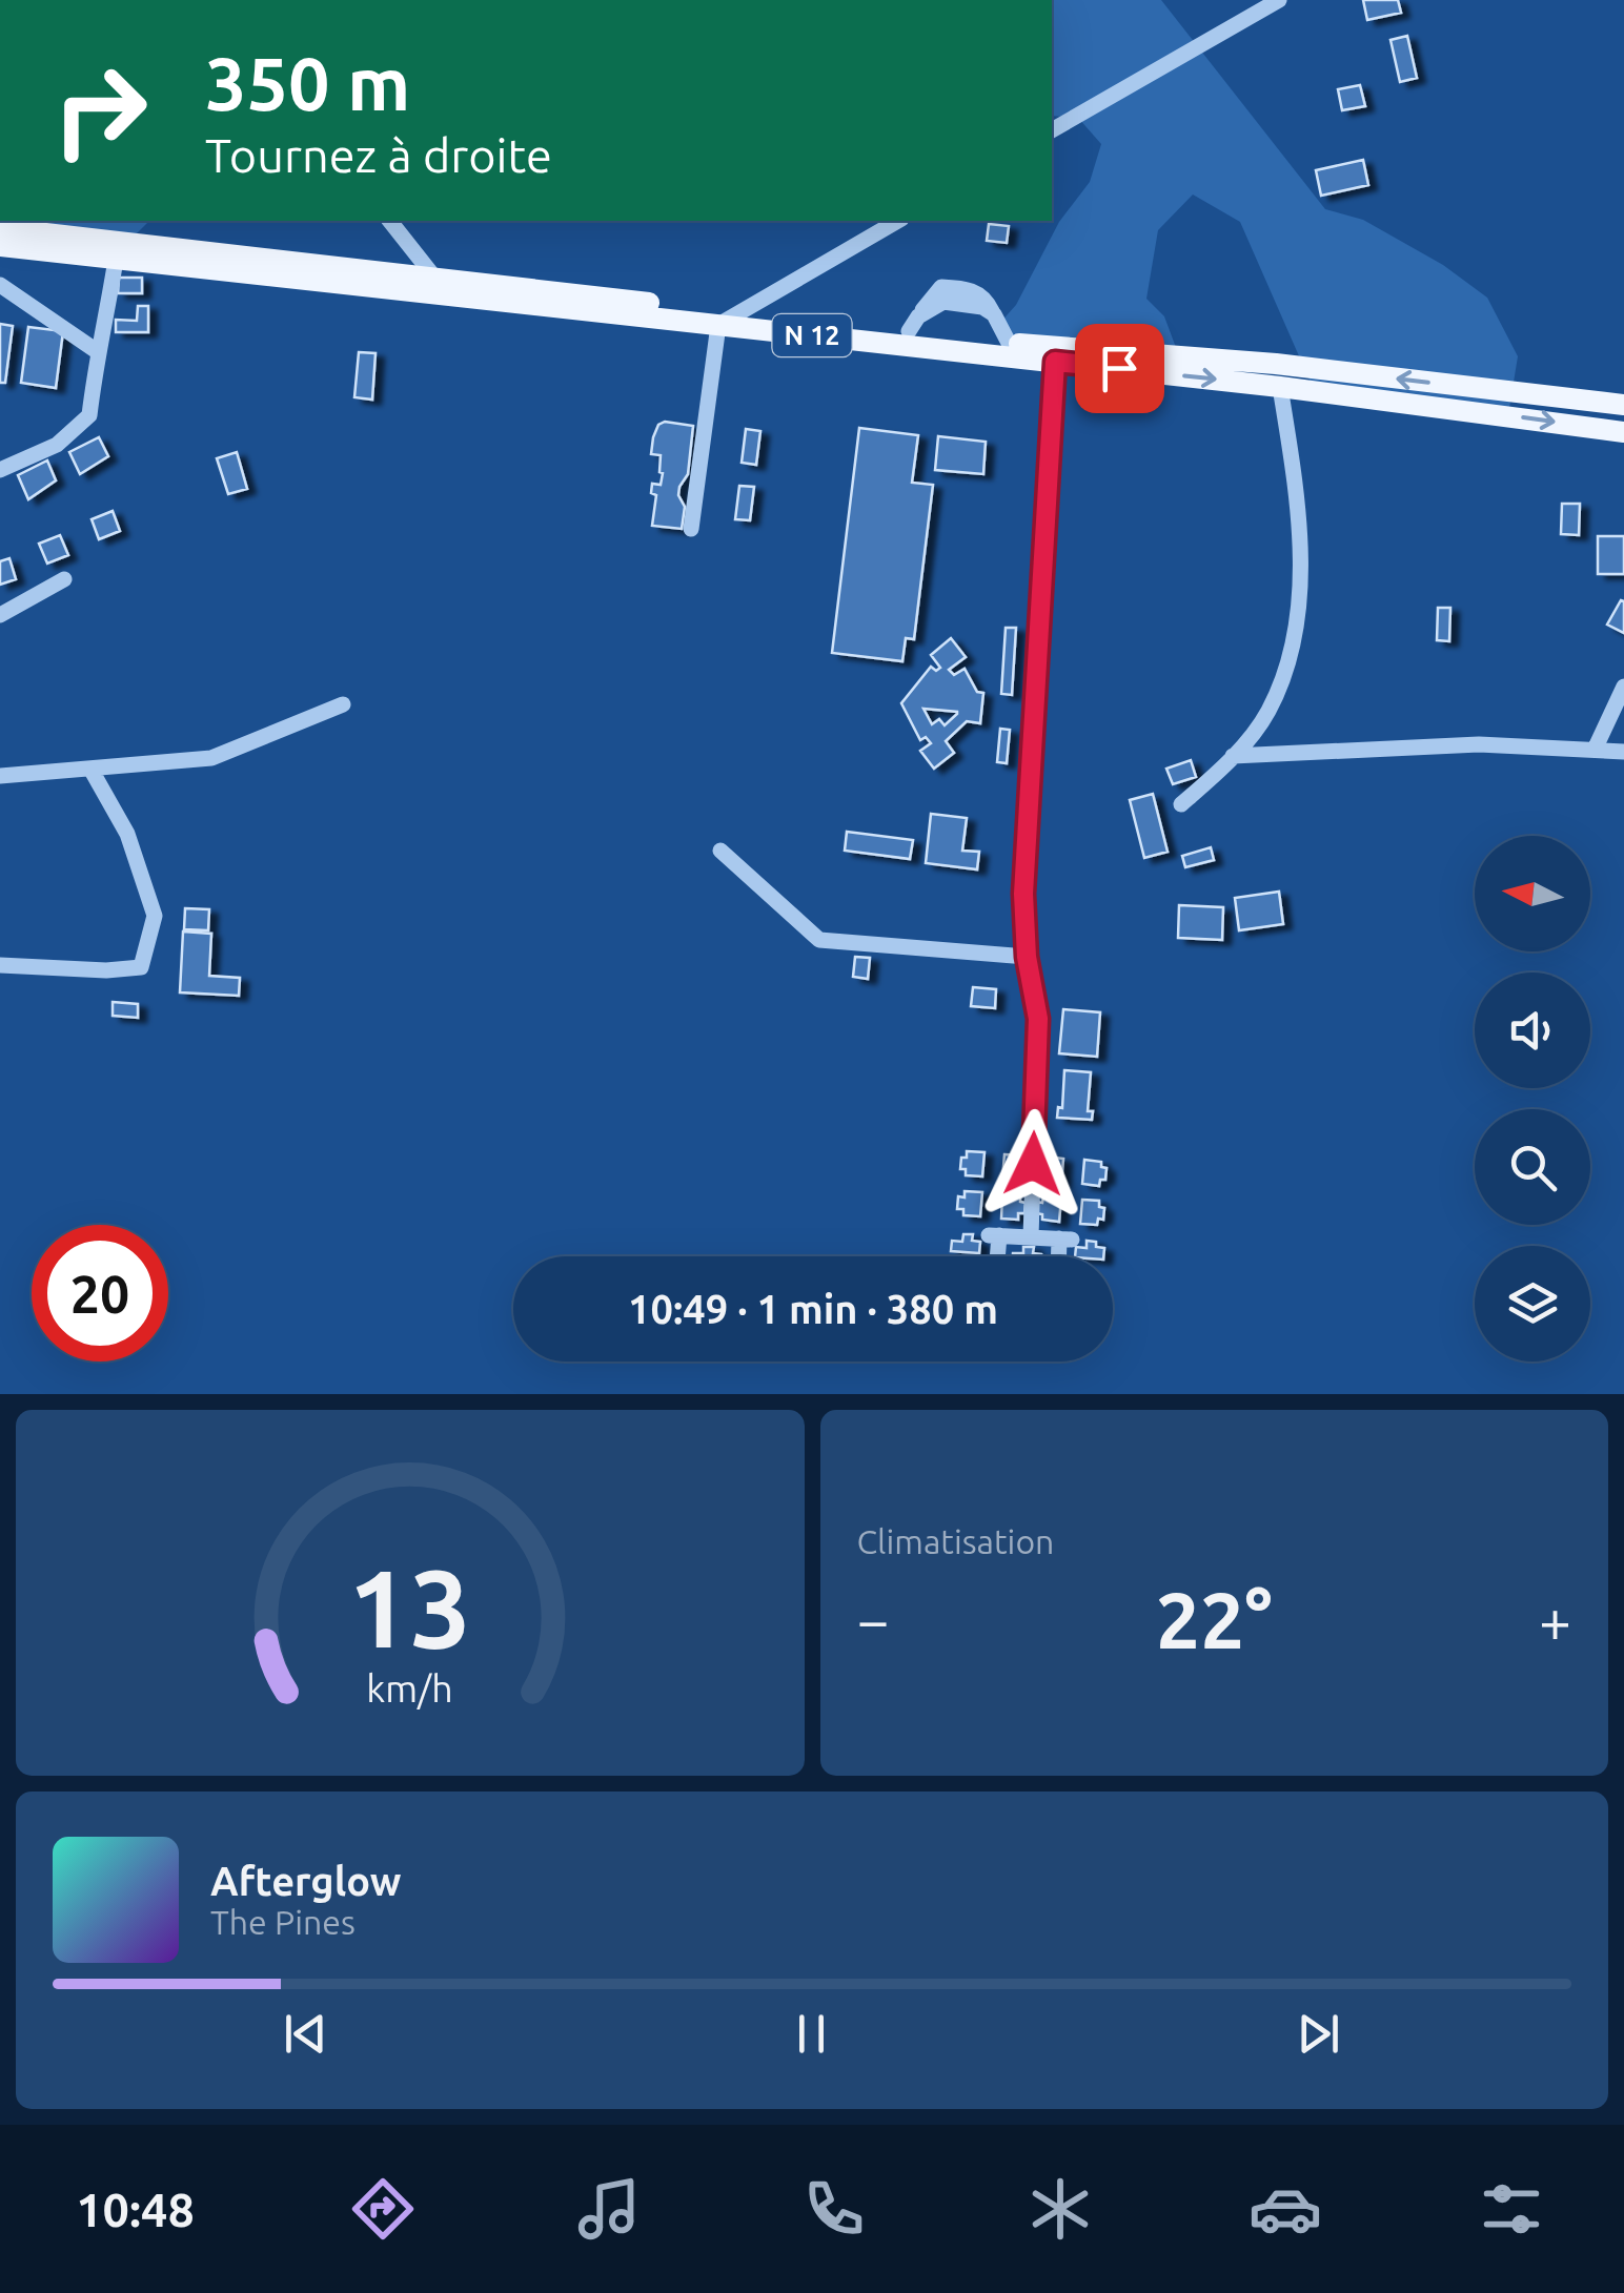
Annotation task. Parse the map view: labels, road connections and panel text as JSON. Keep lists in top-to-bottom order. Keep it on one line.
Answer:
{"streets":{"main road":["N 12"]},"north":"left","page":{"turn":["350 m","Tournez à droite"],"limit":"20","trip":"10:49 · 1 min · 380 m","tile":"Climatisation","heat":["−","22°","+"],"song":["Afterglow","The Pines"],"tabs":"10:48","gauge":["13","km/h"]}}
